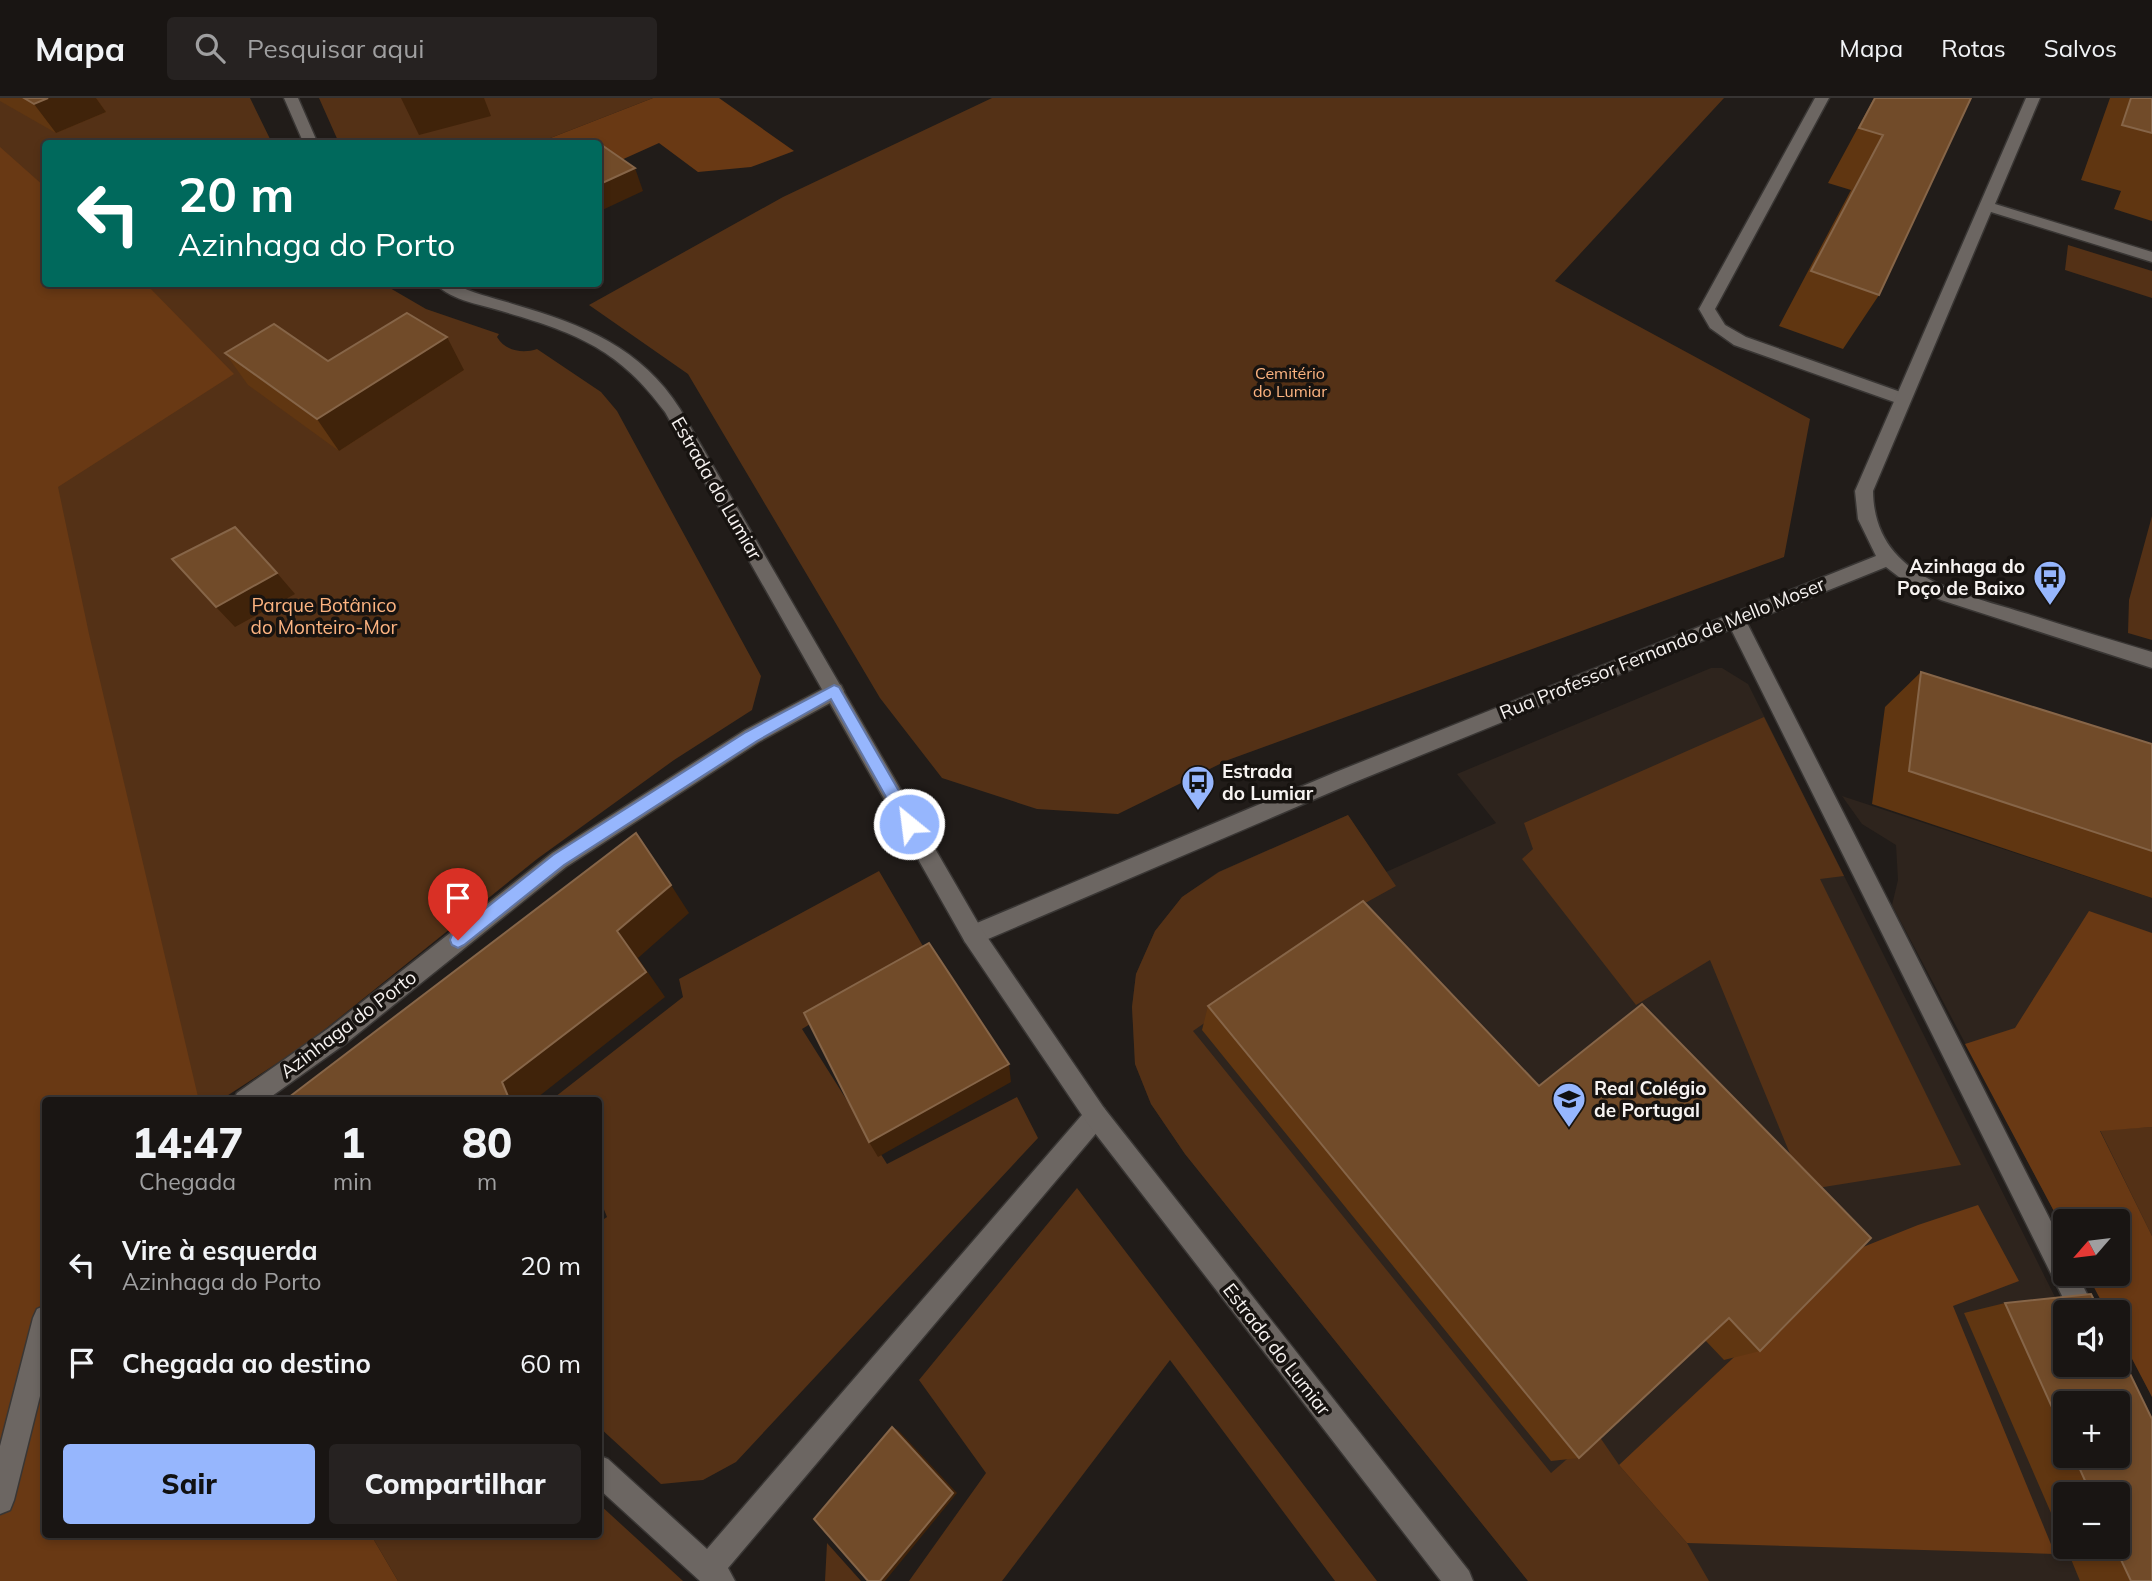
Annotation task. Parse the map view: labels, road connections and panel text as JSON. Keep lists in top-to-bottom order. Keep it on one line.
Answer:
{"streets":{"street":["Estrada do Lumiar","Rua Professor Fernando de Mello Moser","Azinhaga do Porto"]},"crossings":[["Estrada do Lumiar","Rua Professor Fernando de Mello Moser"],["Estrada do Lumiar","Azinhaga do Porto"]],"parks":["Cemitério do Lumiar","Parque Botânico do Monteiro-Mor"],"places":{"bus stop":["Azinhaga do Poço de Baixo","Estrada do Lumiar"],"school or university":["Real Colégio de Portugal"]},"north":"bottom left","page":{"header":"Mapa","search":"Pesquisar aqui","nav":["Mapa","Rotas","Salvos"],"turn":["20 m","Azinhaga do Porto"],"eta":["14:47","Chegada","1","min","80","m"],"map_buttons":["+","−"],"list":[{"name":"Vire à esquerda","note":"Azinhaga do Porto","value":"20 m"},{"name":"Chegada ao destino","value":"60 m"}],"buttons":["Sair","Compartilhar"]}}
